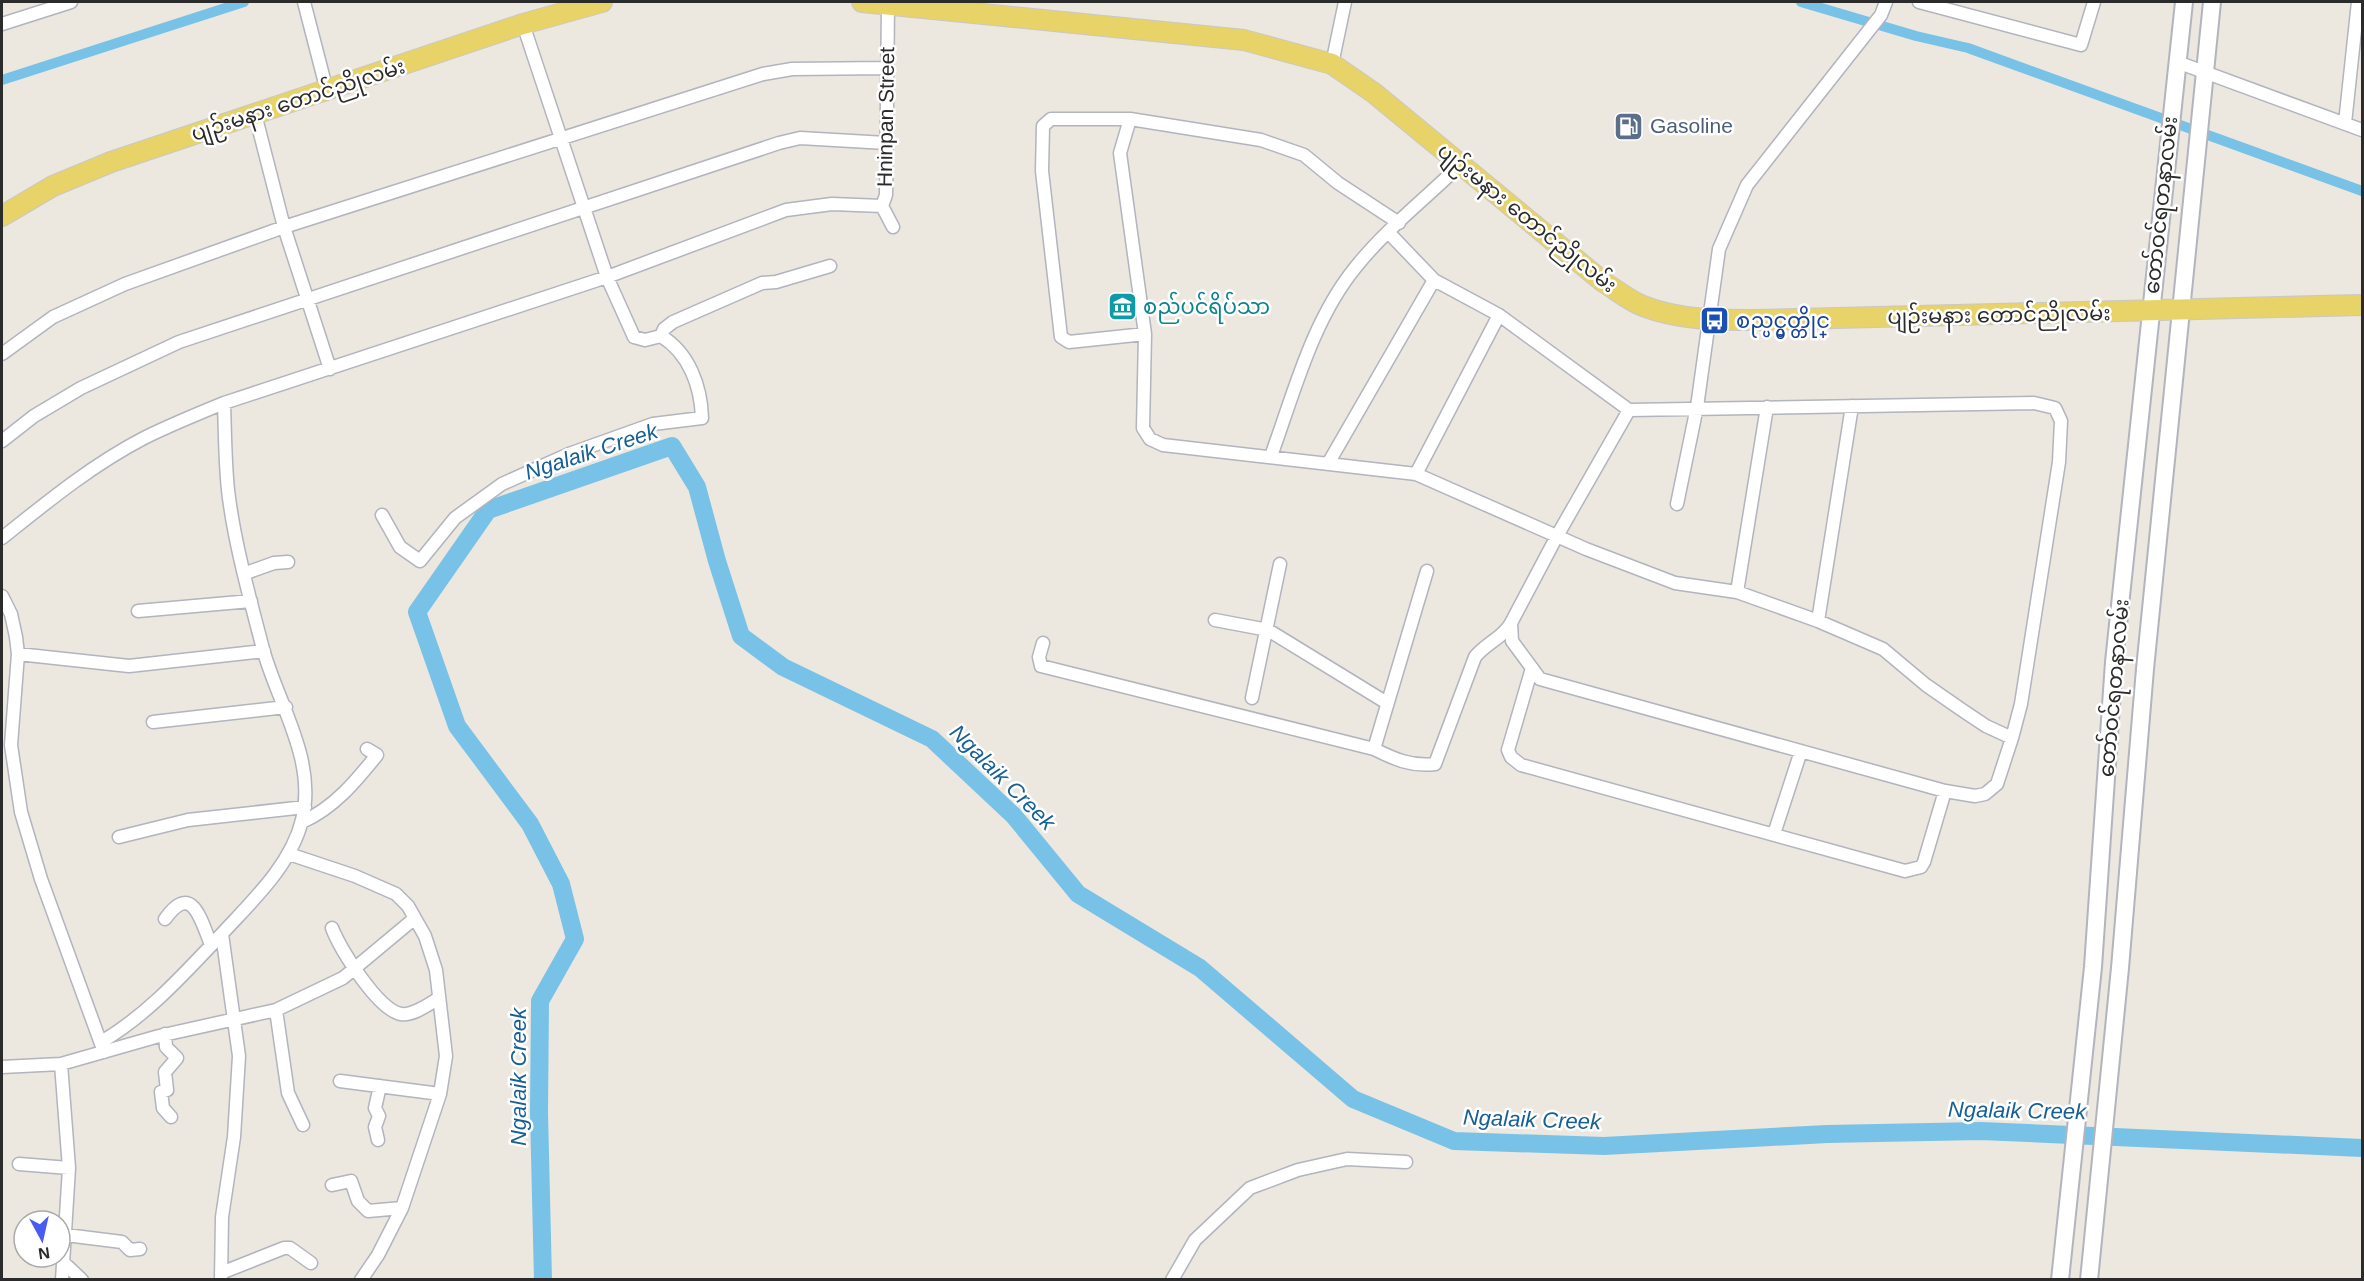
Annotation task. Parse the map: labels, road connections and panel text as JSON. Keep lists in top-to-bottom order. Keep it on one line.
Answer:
{"streets":{"main road":["ပျဉ်းမနား တောင်ညိုလမ်း","တော်ဝင်ရတနာလမ်း"],"street":["Hninpan Street"]},"crossings":[["ပျဉ်းမနား တောင်ညိုလမ်း","Hninpan Street"],["ပျဉ်းမနား တောင်ညိုလမ်း","တော်ဝင်ရတနာလမ်း"]],"water":["Ngalaik Creek"],"places":{"fuel station":["Gasoline"],"museum":["စည်ပင်ရိပ်သာ"],"bus stop":["စည္ပင္မွတ္တိုင္"]},"north":"bottom"}
